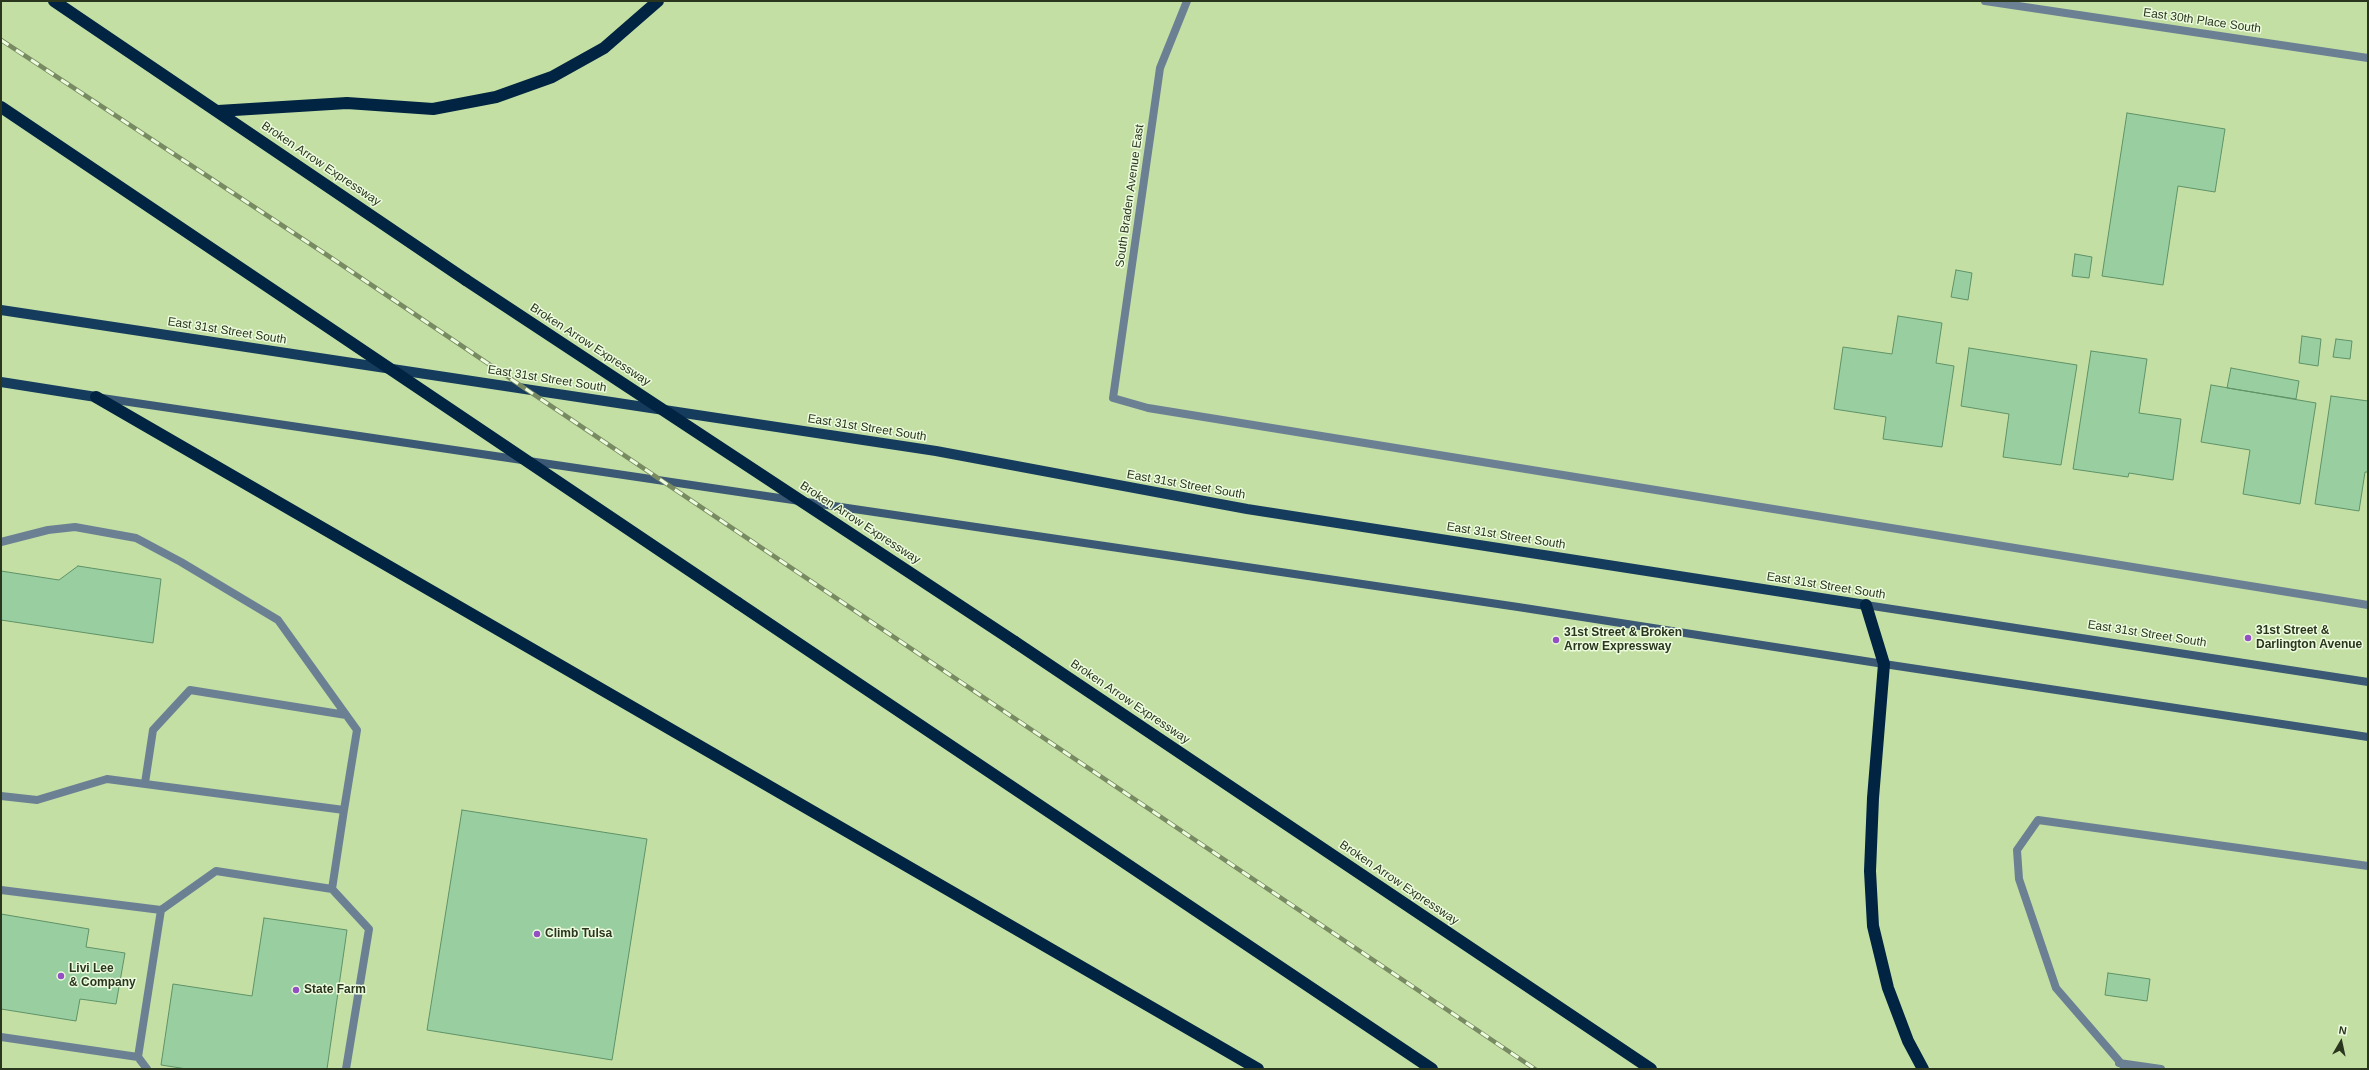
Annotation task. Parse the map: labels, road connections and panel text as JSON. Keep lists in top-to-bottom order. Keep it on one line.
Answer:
{"streets":{"highway":["Broken Arrow Expressway"],"main road":["East 31st Street South"],"street":["East 30th Place South","South Braden Avenue East"]},"places":["31st Street & Darlington Avenue","31st Street & Broken Arrow Expressway","Climb Tulsa","Livi Lee & Company","State Farm"],"north":"top"}
